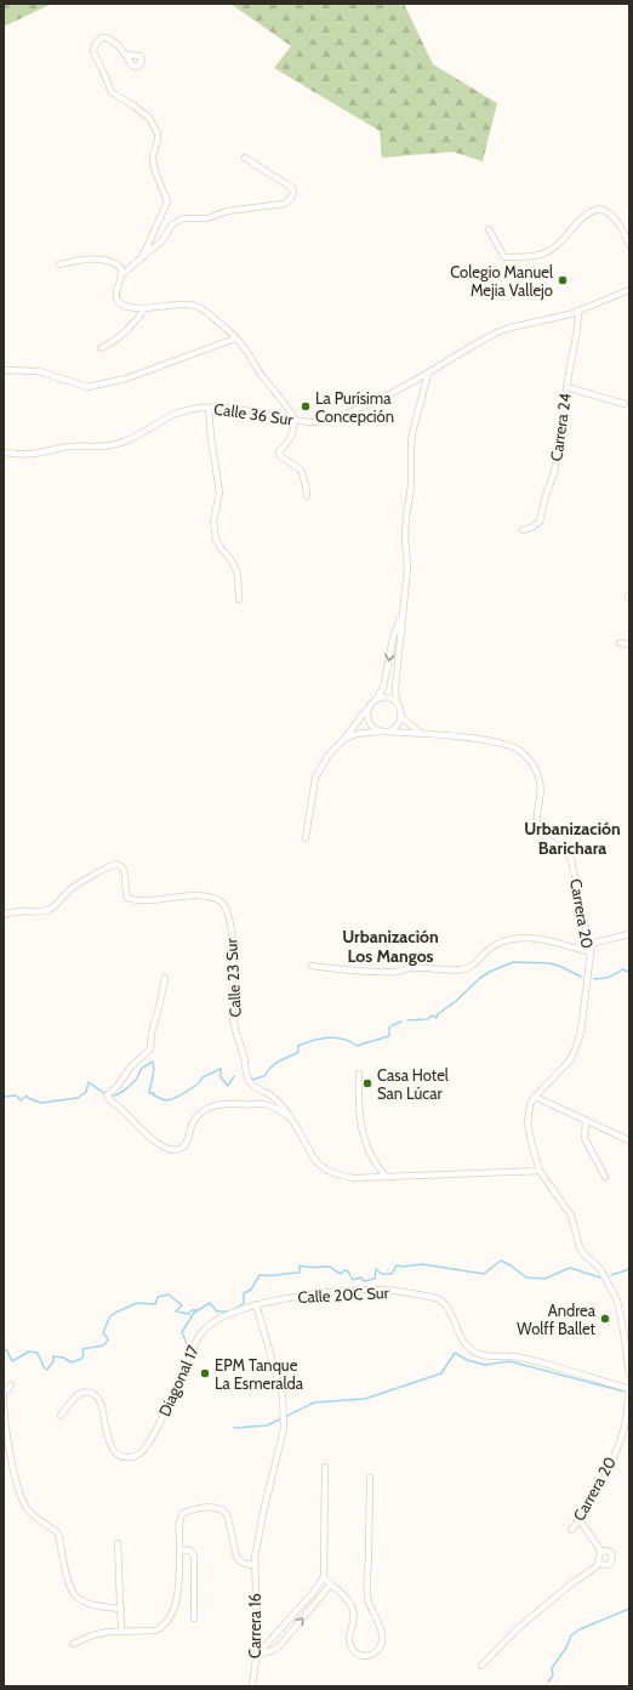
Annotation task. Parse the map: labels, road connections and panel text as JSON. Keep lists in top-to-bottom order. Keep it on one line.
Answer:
{"streets":{"street":["Calle 36 Sur","Carrera 24","Carrera 20","Calle 23 Sur","Calle 20C Sur","Diagonal 17","Carrera 16"]},"crossings":[["Calle 36 Sur","Carrera 24"],["Carrera 20","Calle 23 Sur"],["Carrera 20","Calle 20C Sur"],["Calle 20C Sur","Diagonal 17"],["Calle 20C Sur","Carrera 16"],["Diagonal 17","Carrera 16"]],"districts":["Urbanización Barichara","Urbanización Los Mangos"],"places":["Colegio Manuel Mejia Vallejo","La Purísima Concepción","Casa Hotel San Lúcar","Andrea Wolff Ballet","EPM Tanque La Esmeralda"]}
